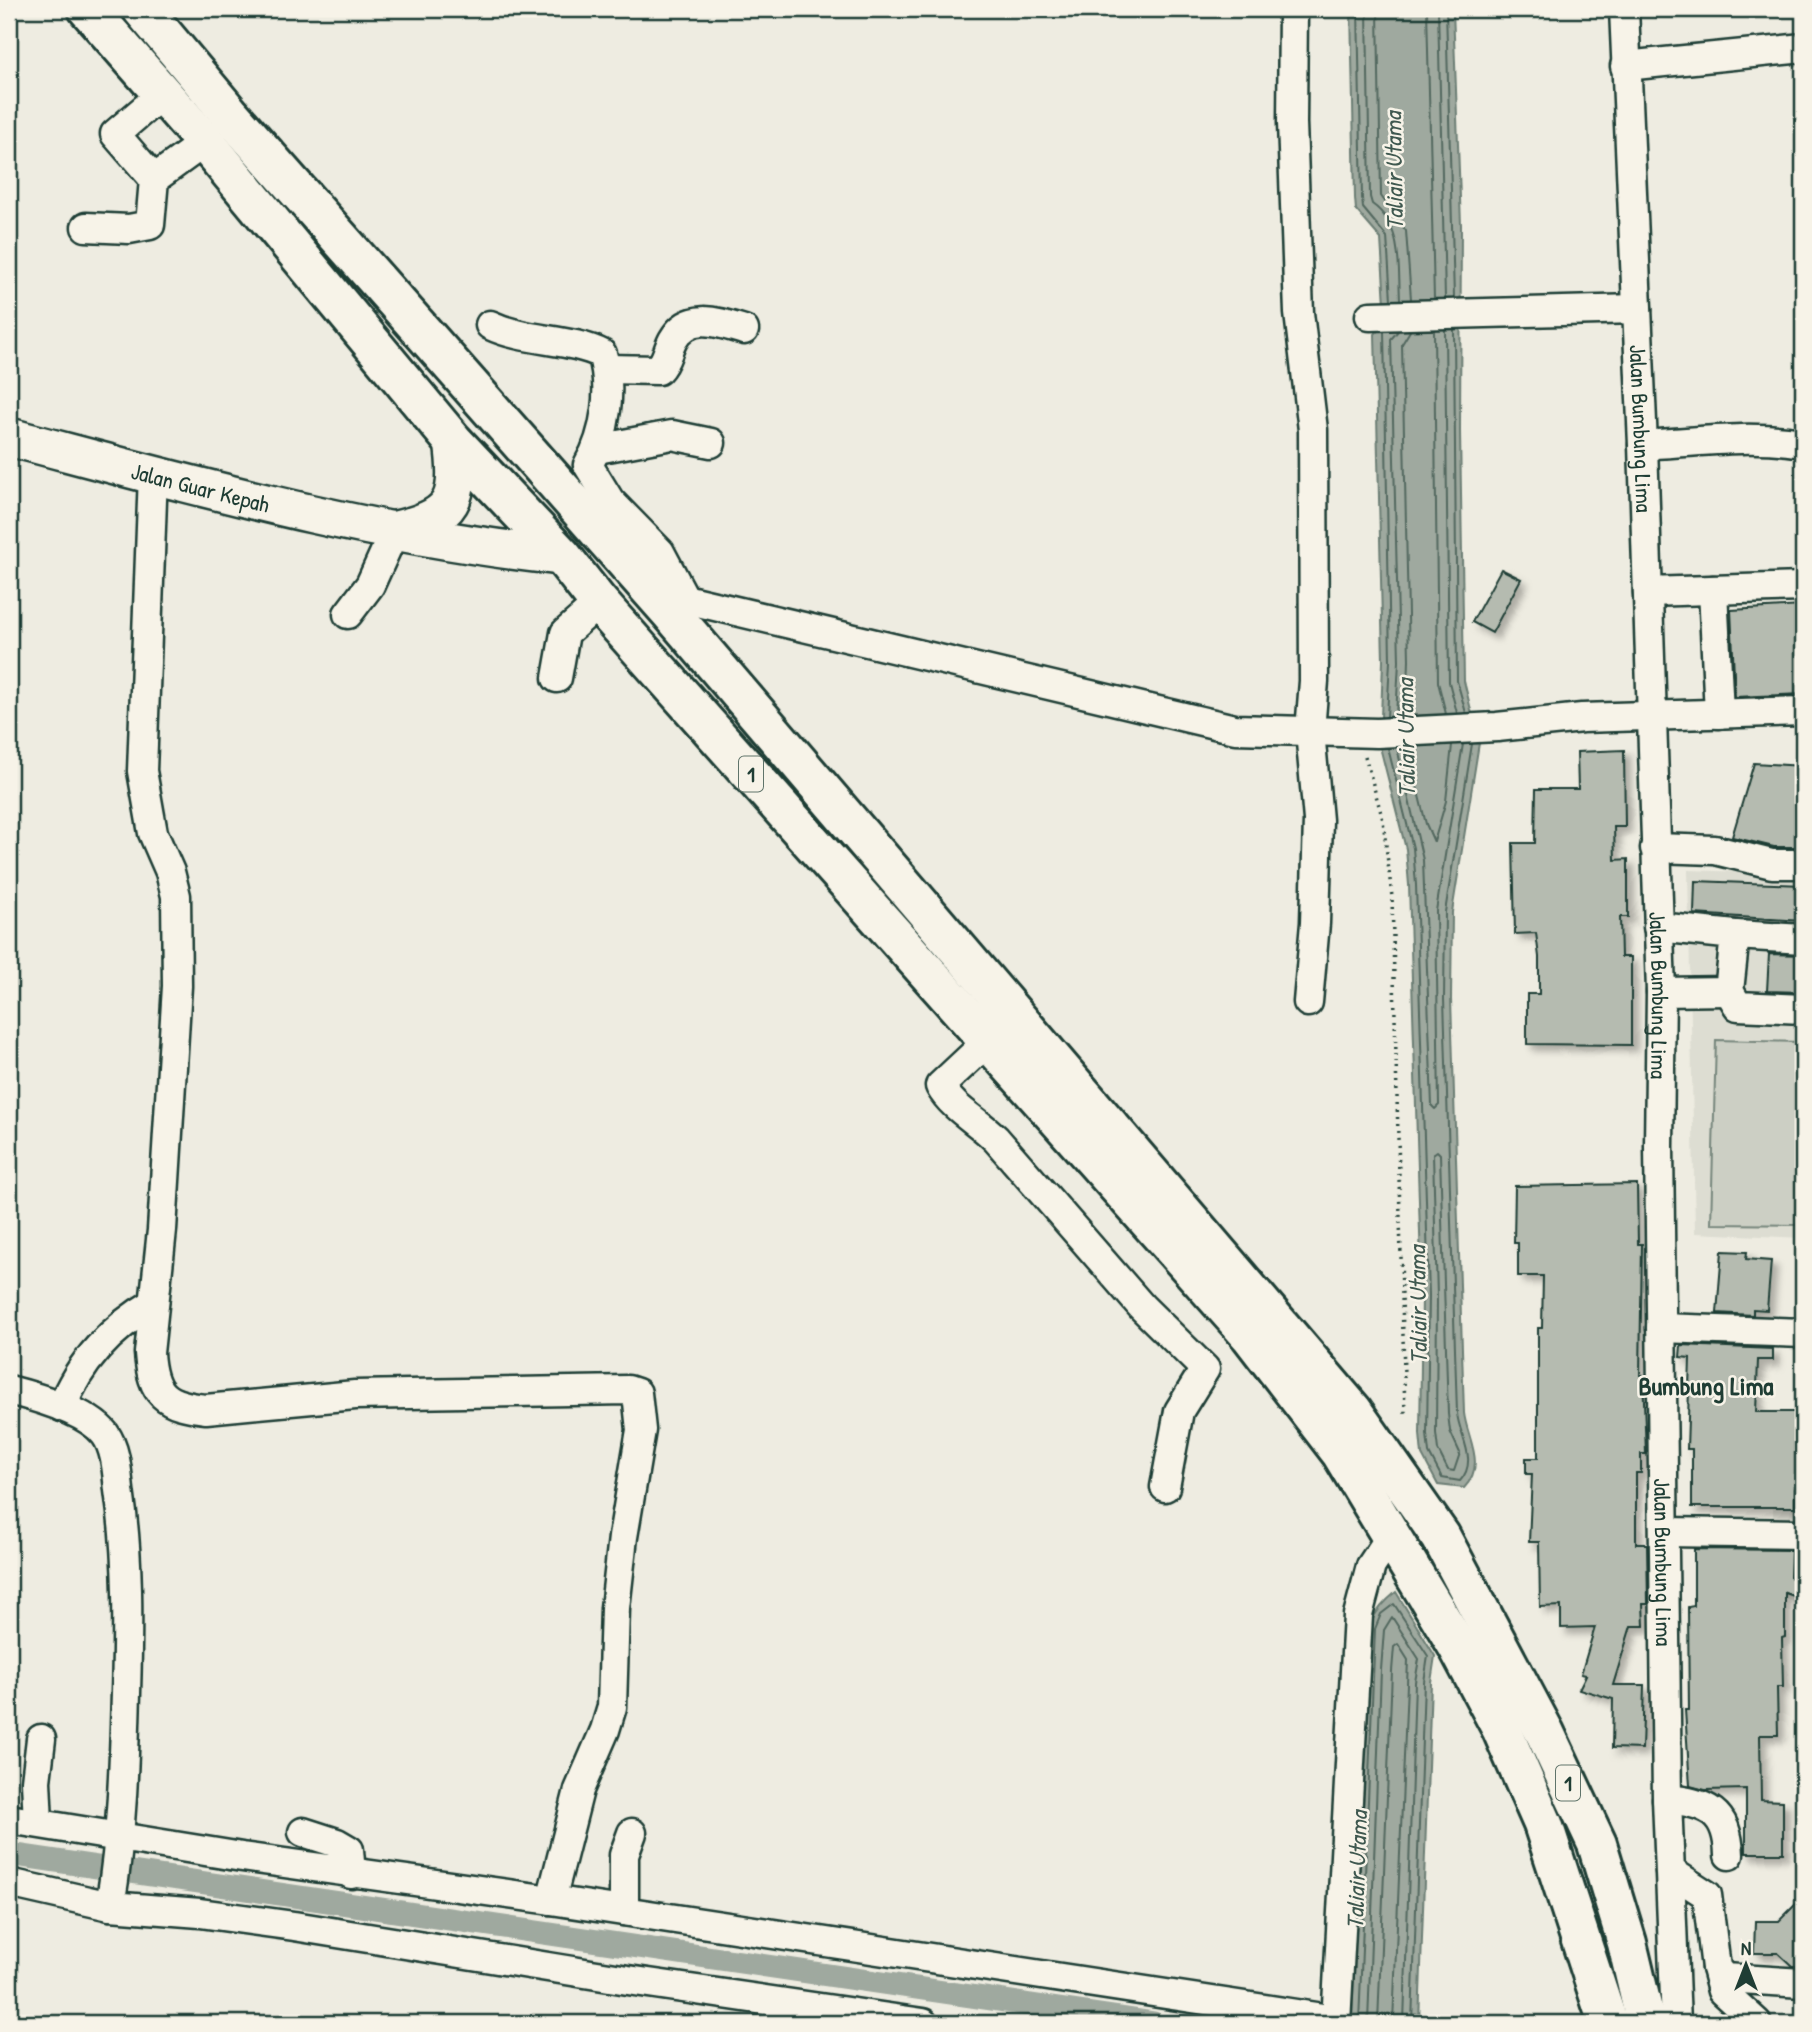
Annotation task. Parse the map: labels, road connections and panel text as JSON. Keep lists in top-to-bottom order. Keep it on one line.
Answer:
{"streets":{"highway":["1"],"main road":["Jalan Guar Kepah"],"street":["Jalan Bumbung Lima"]},"crossings":[["Jalan Guar Kepah","1"]],"districts":["Bumbung Lima"],"water":["Taliair Utama"],"north":"top"}
